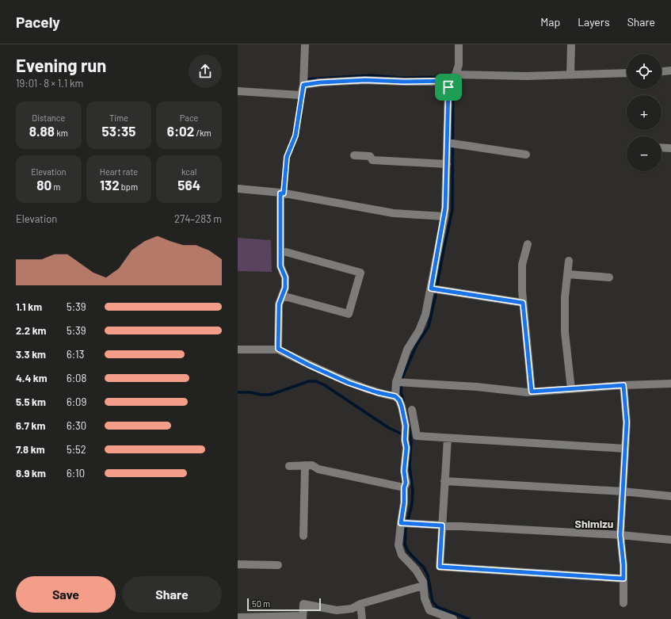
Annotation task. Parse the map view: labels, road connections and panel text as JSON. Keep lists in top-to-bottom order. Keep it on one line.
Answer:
{"districts":["Shimizu"],"scale_bar":"50 m","page":{"header":"Pacely","nav":["Map","Layers","Share"],"heading":["Evening run","19:01 · 8 × 1.1 km"],"map_buttons":["+","−"],"stats":[["Distance","8.88 km"],["Time","53:35"],["Pace","6:02 /km"],["Elevation","80 m"],["Heart rate","132 bpm"],["kcal","564"]],"chart":["Elevation","274–283 m"],"list":[{"name":"1.1 km","note":"5:39"},{"name":"2.2 km","note":"5:39"},{"name":"3.3 km","note":"6:13"},{"name":"4.4 km","note":"6:08"},{"name":"5.5 km","note":"6:09"},{"name":"6.7 km","note":"6:30"},{"name":"7.8 km","note":"5:52"},{"name":"8.9 km","note":"6:10"}],"buttons":["Save","Share"],"scale":"50 m"}}
